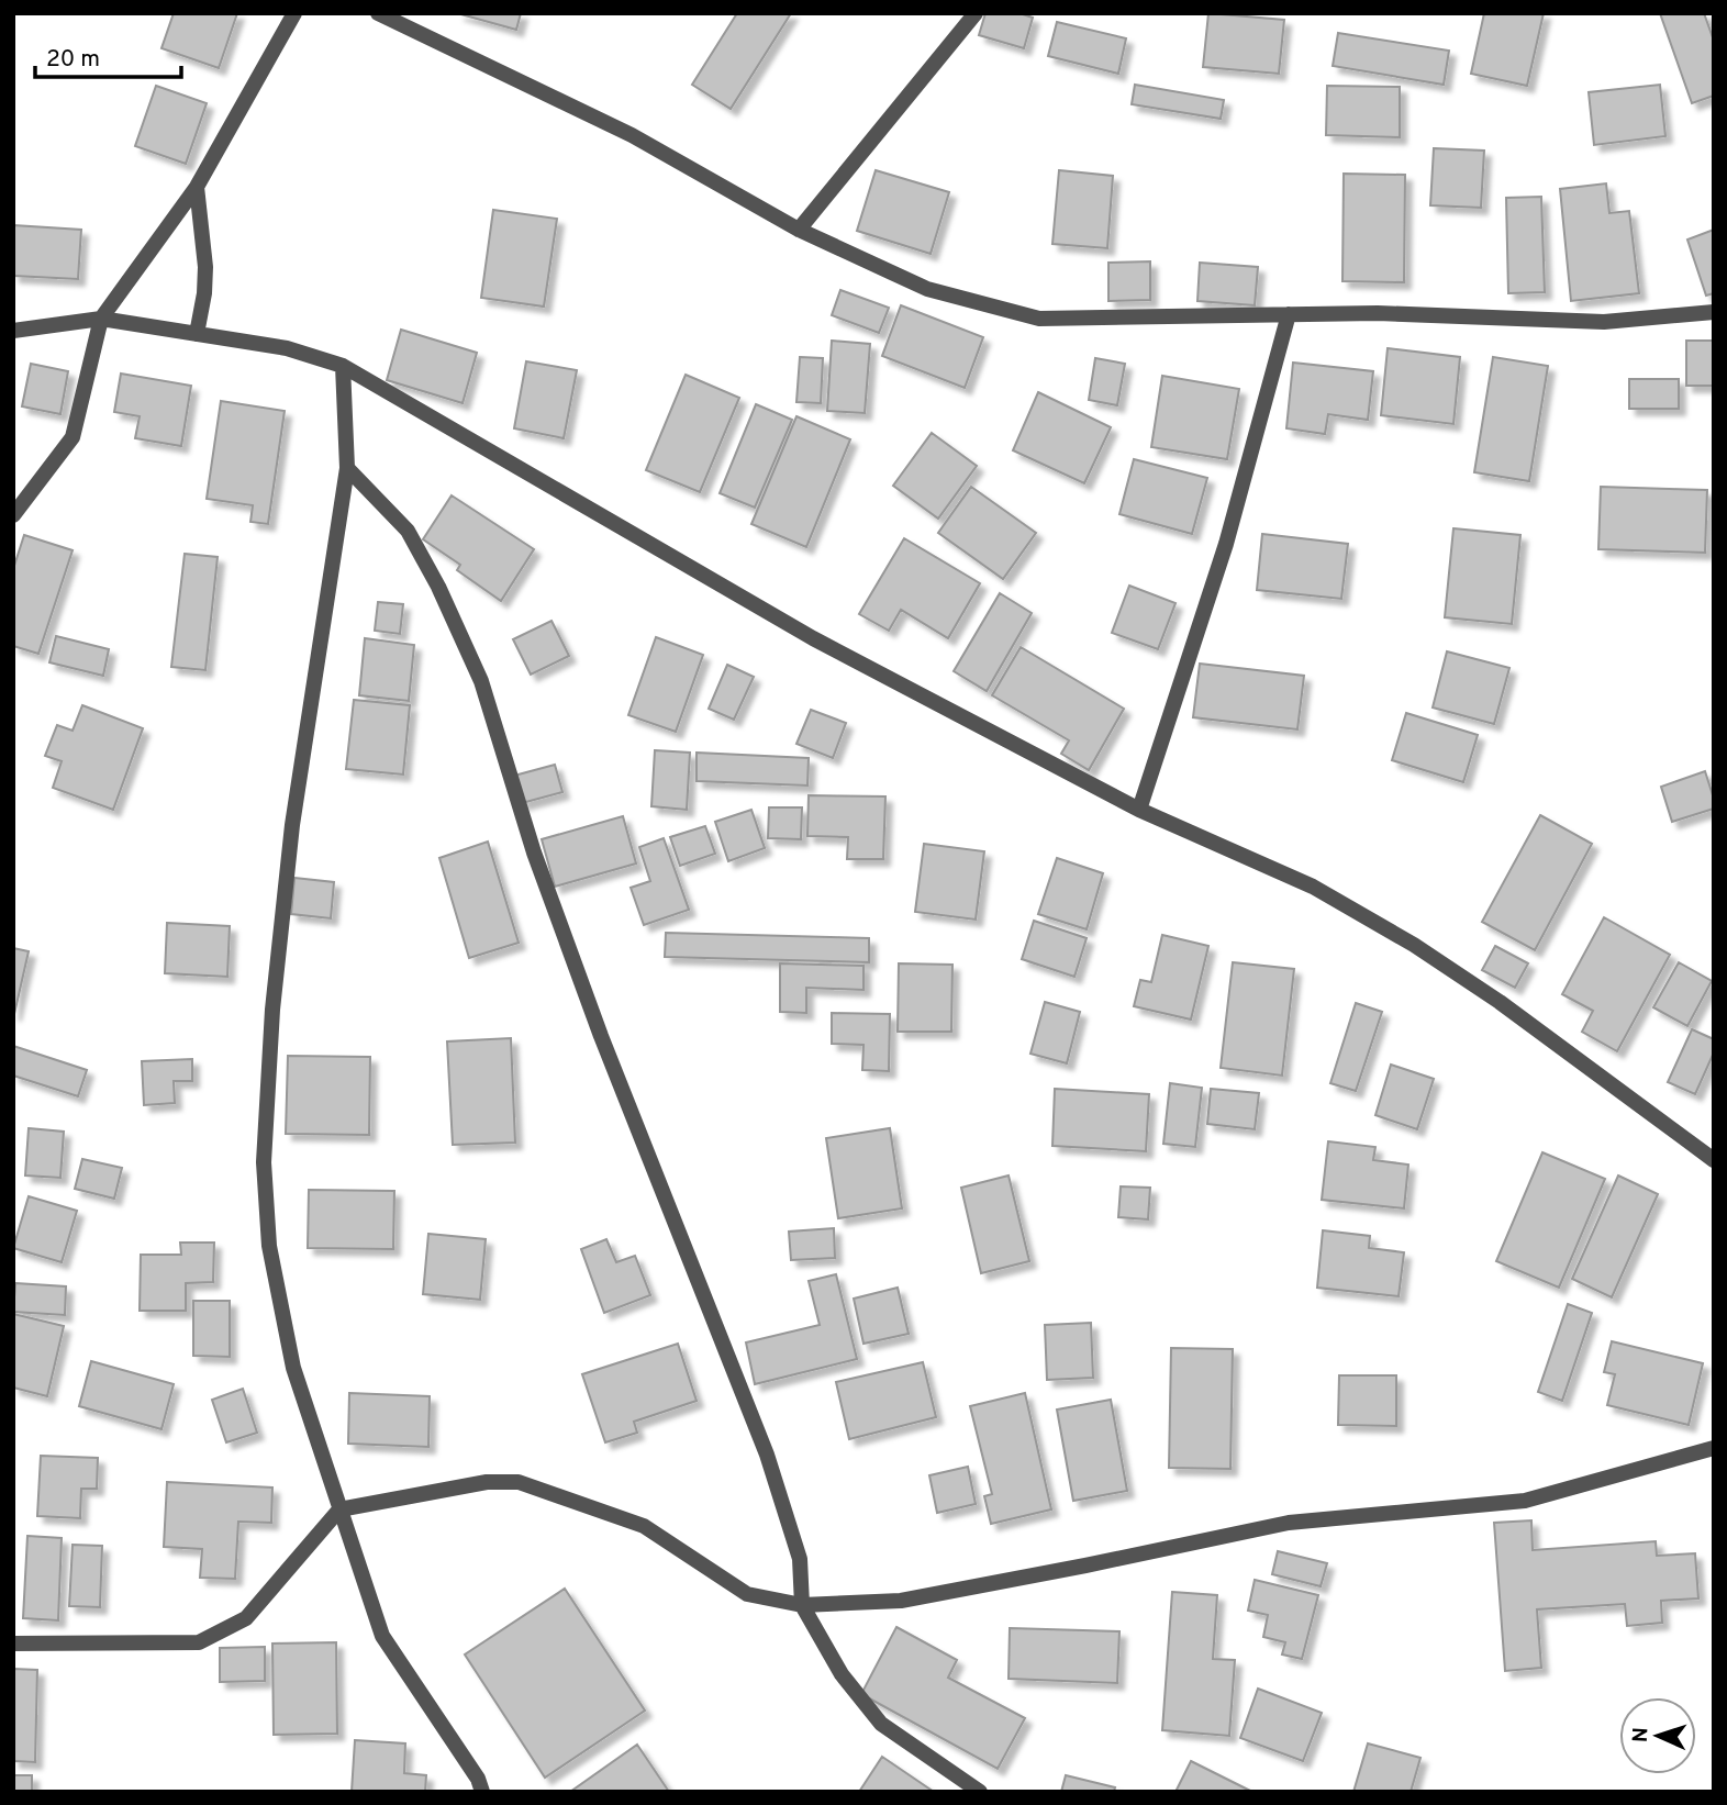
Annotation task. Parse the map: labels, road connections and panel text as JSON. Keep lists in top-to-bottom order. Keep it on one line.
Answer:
{"scale_bar":"20 m","north":"left"}
